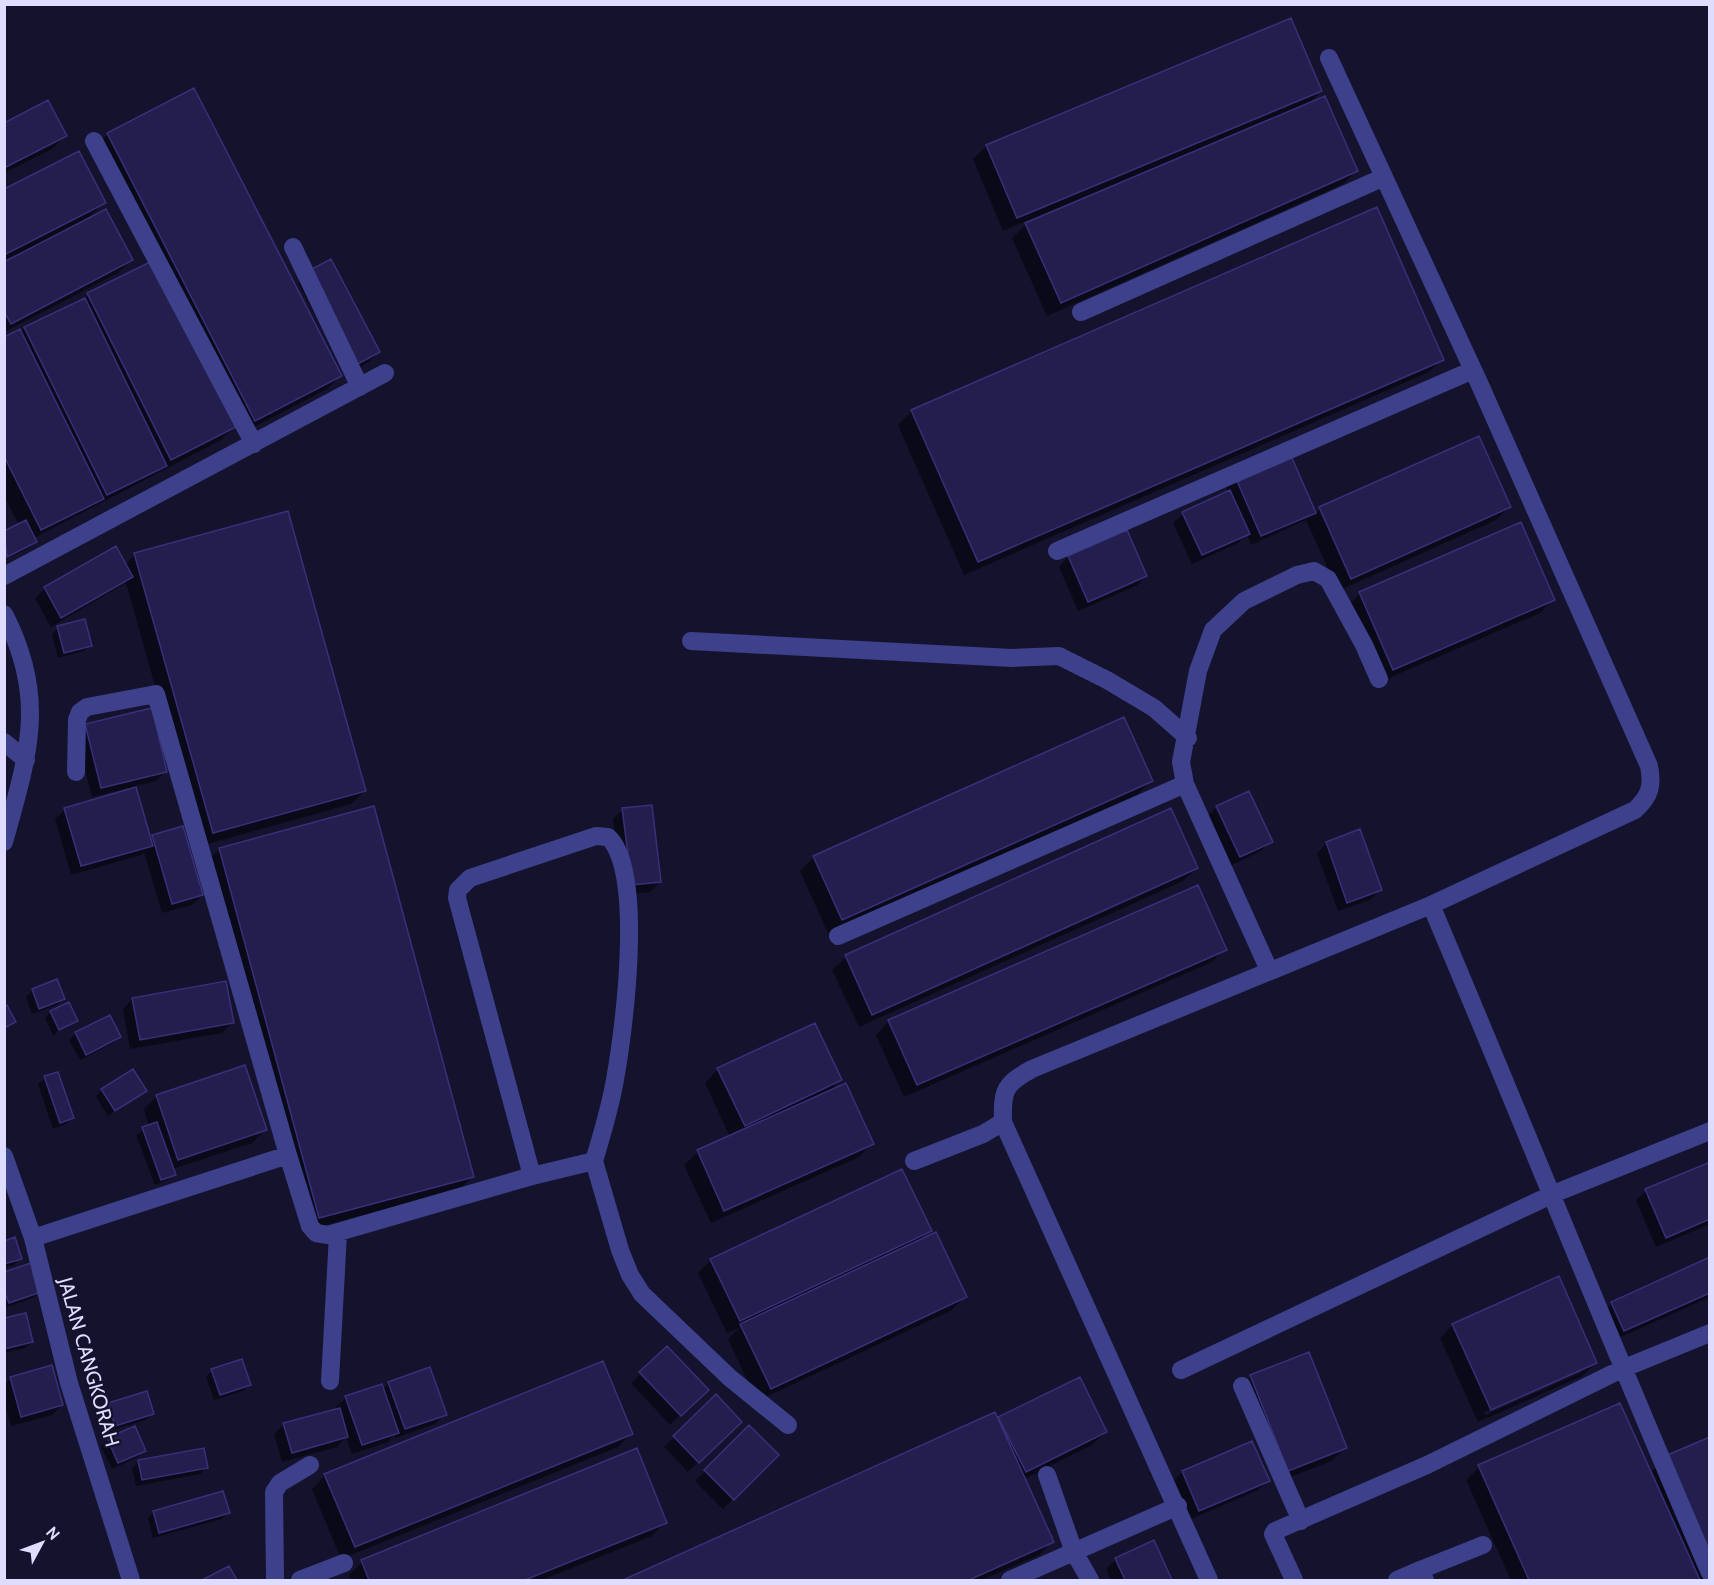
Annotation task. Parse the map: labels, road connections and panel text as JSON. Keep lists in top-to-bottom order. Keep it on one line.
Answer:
{"streets":{"street":["JALAN CANGKORAH"]},"north":"top right"}
